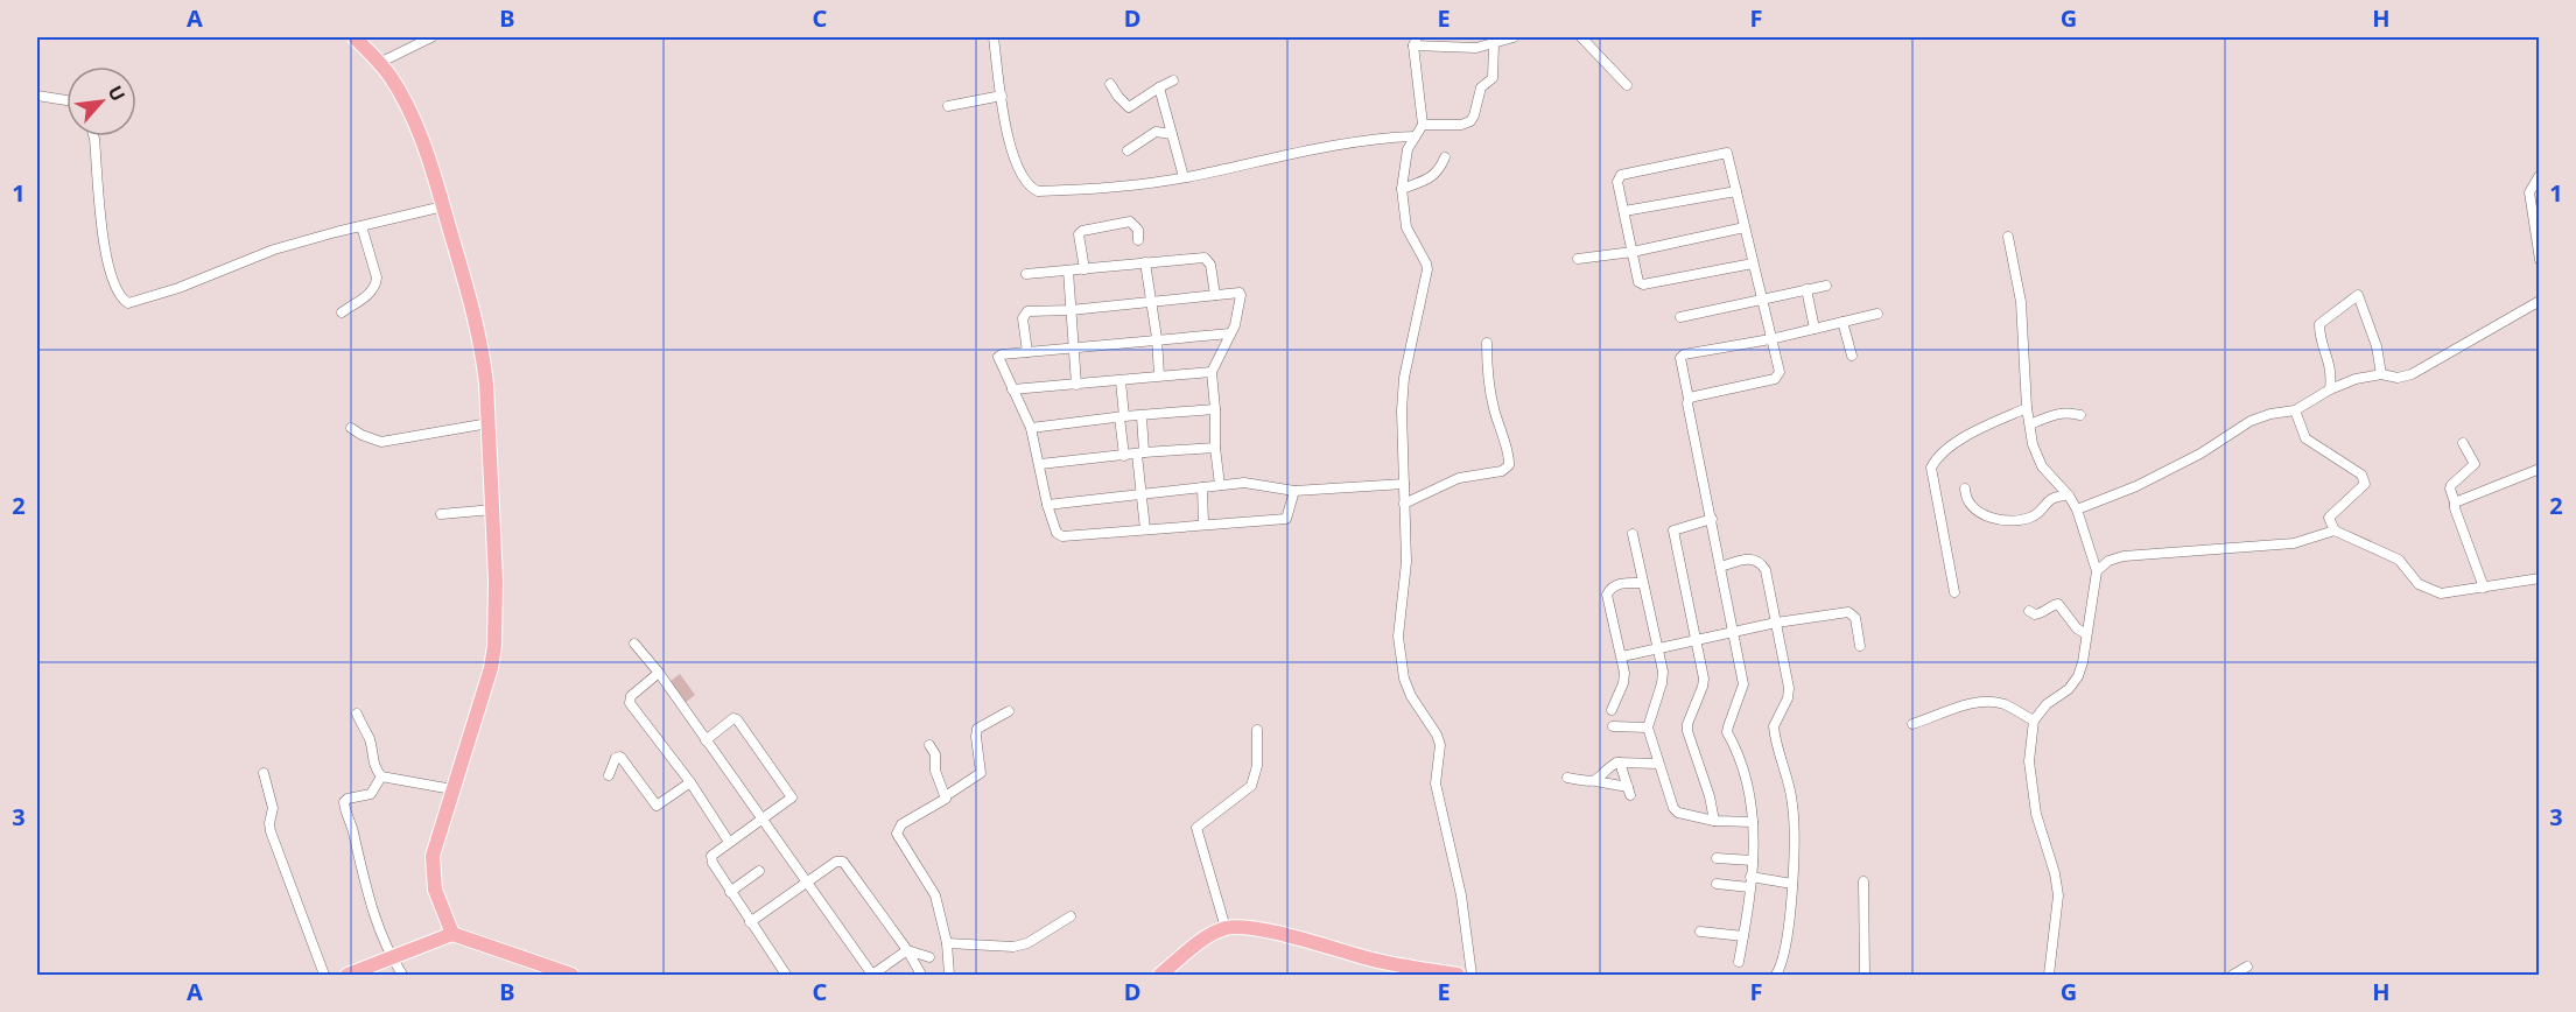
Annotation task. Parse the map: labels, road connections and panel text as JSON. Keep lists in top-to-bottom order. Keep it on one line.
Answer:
{"north":"top right","grid":{"columns":["A","B","C","D","E","F","G","H"],"rows":["1","2","3"]}}
